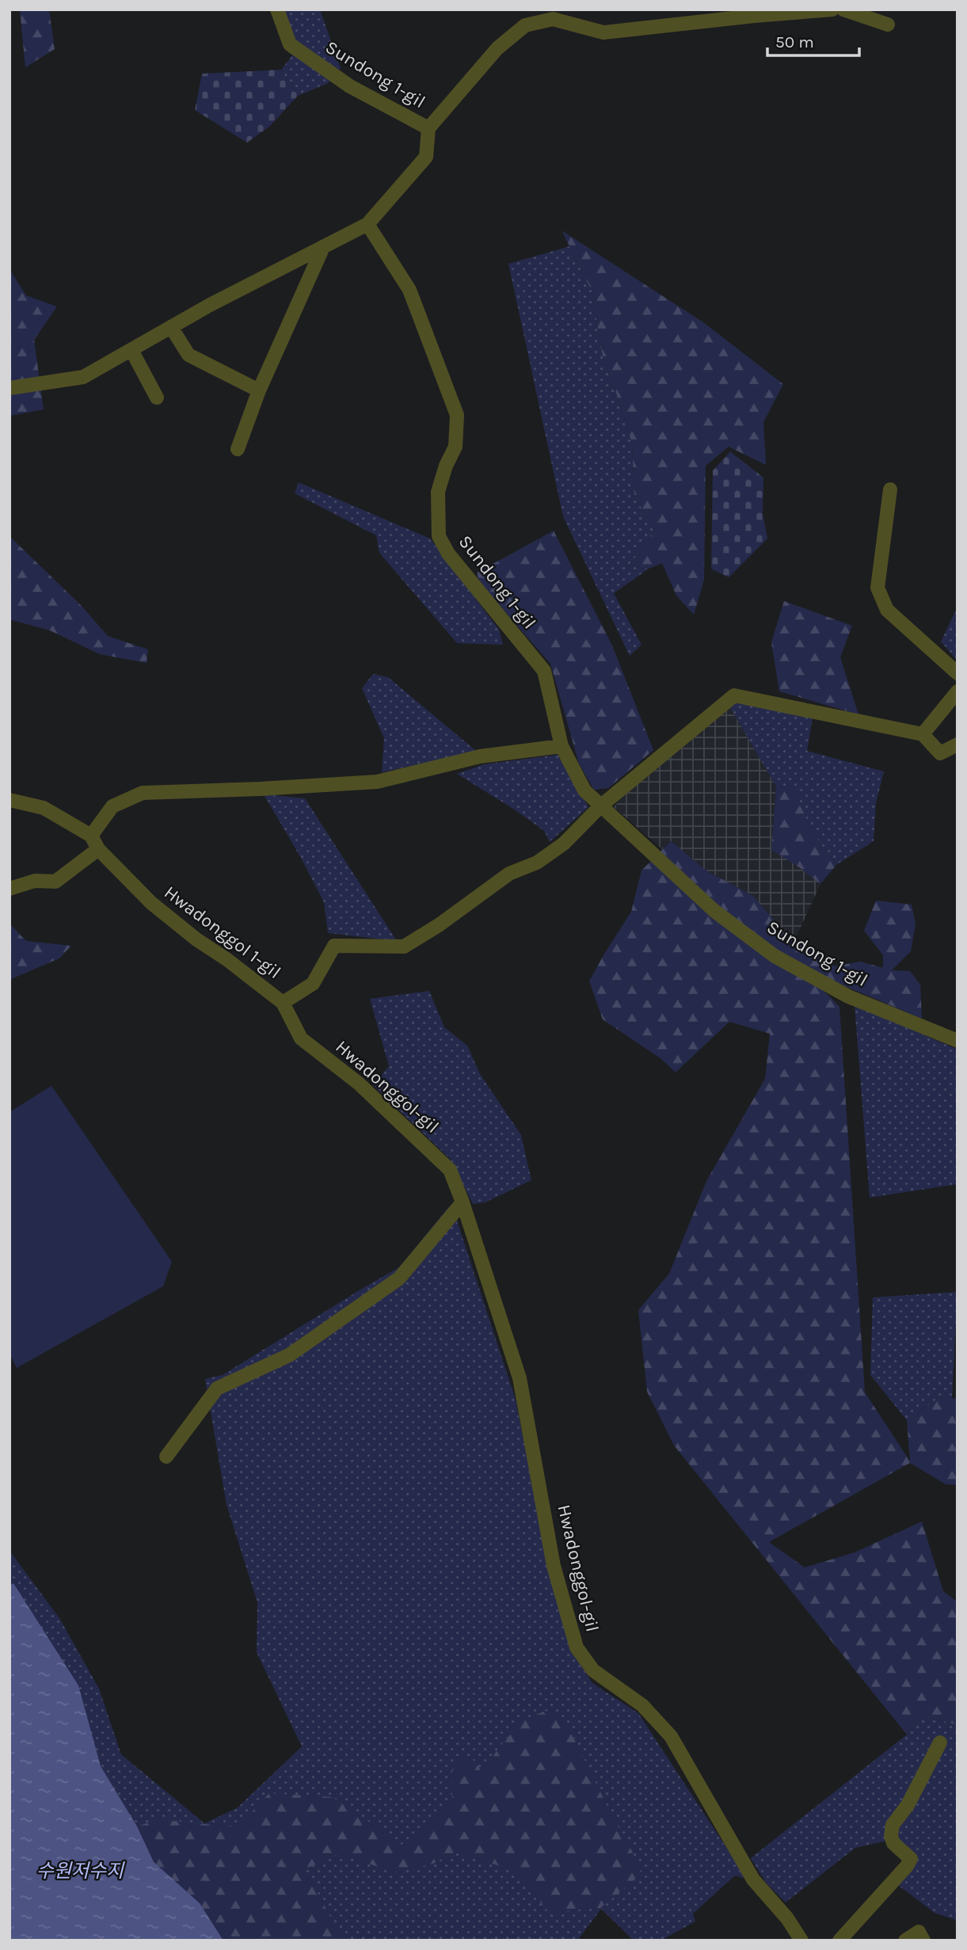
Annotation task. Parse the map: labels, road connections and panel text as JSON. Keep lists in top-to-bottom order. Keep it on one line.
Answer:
{"streets":{"street":["Sundong 1-gil","Hwadonggol 1-gil","Hwadonggol-gil"]},"crossings":[["Sundong 1-gil","Hwadonggol 1-gil"],["Hwadonggol 1-gil","Hwadonggol-gil"]],"water":["수원저수지"],"scale_bar":"50 m"}
